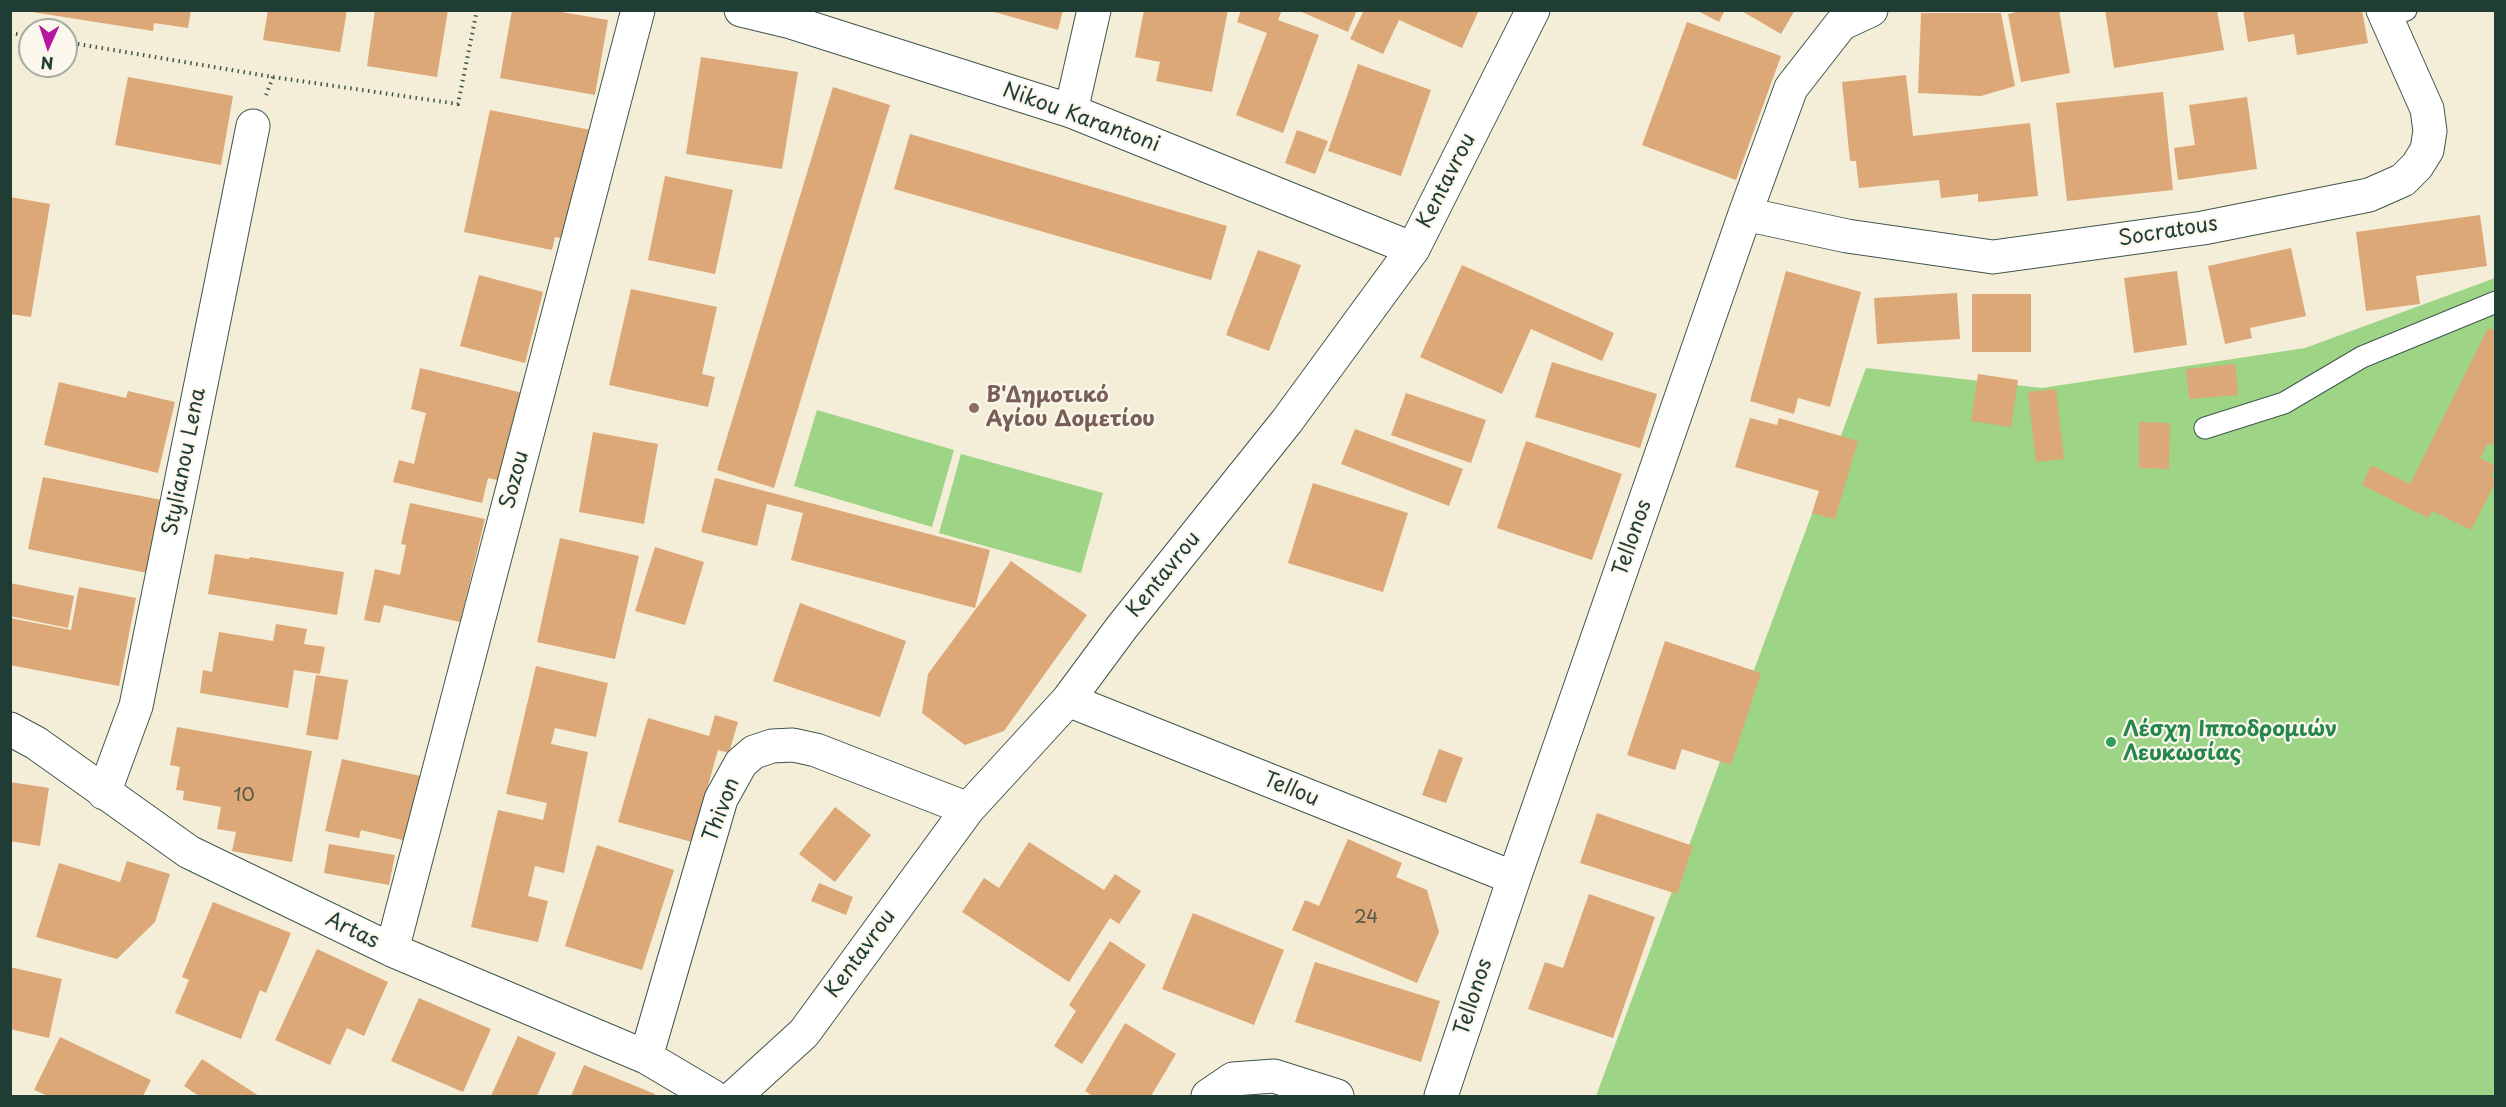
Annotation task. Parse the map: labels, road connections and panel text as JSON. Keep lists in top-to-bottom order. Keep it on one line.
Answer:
{"streets":{"street":["Nikou Karantoni","Kentavrou","Socratous","Stylianou Lena","Sozou","Tellonos","Tellou","Thivon","Artas"]},"crossings":[["Nikou Karantoni","Kentavrou"],["Kentavrou","Tellou"],["Kentavrou","Thivon"],["Socratous","Tellonos"],["Stylianou Lena","Artas"],["Sozou","Artas"],["Tellonos","Tellou"],["Thivon","Artas"]],"places":["Β'Δημοτικό Αγίου Δομετίου","Λέσχη Ιπποδρομιών Λευκωσίας"],"house_numbers":["10","24"],"north":"bottom"}
